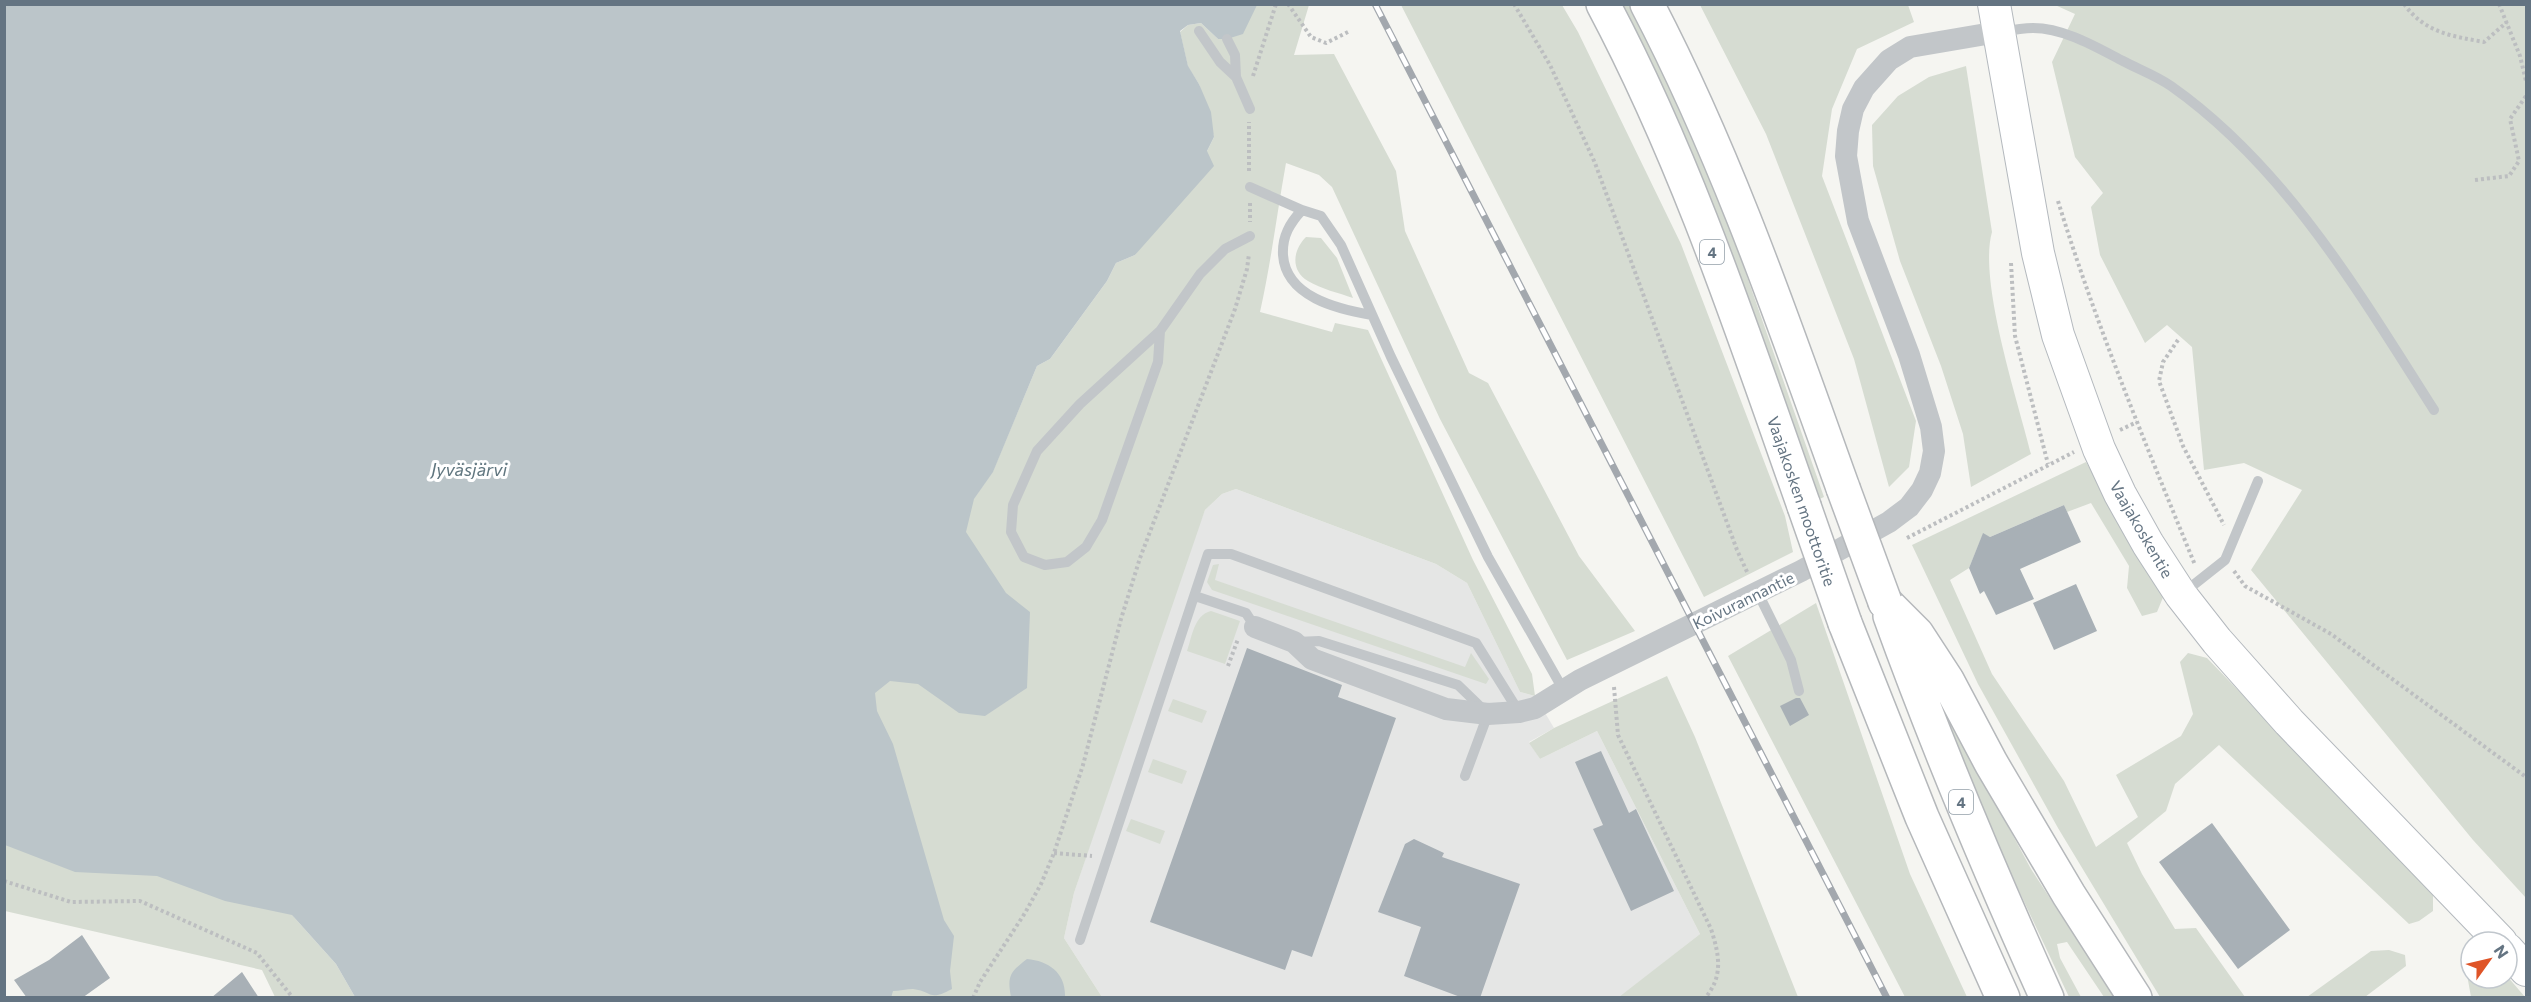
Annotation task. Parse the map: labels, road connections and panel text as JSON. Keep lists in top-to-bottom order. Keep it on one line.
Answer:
{"streets":{"highway":["4","Vaajakosken moottoritie"],"main road":["Vaajakoskentie"],"street":["Koivurannantie"]},"crossings":[["Vaajakoskentie","Koivurannantie"]],"water":["Jyväsjärvi"],"north":"top right"}
